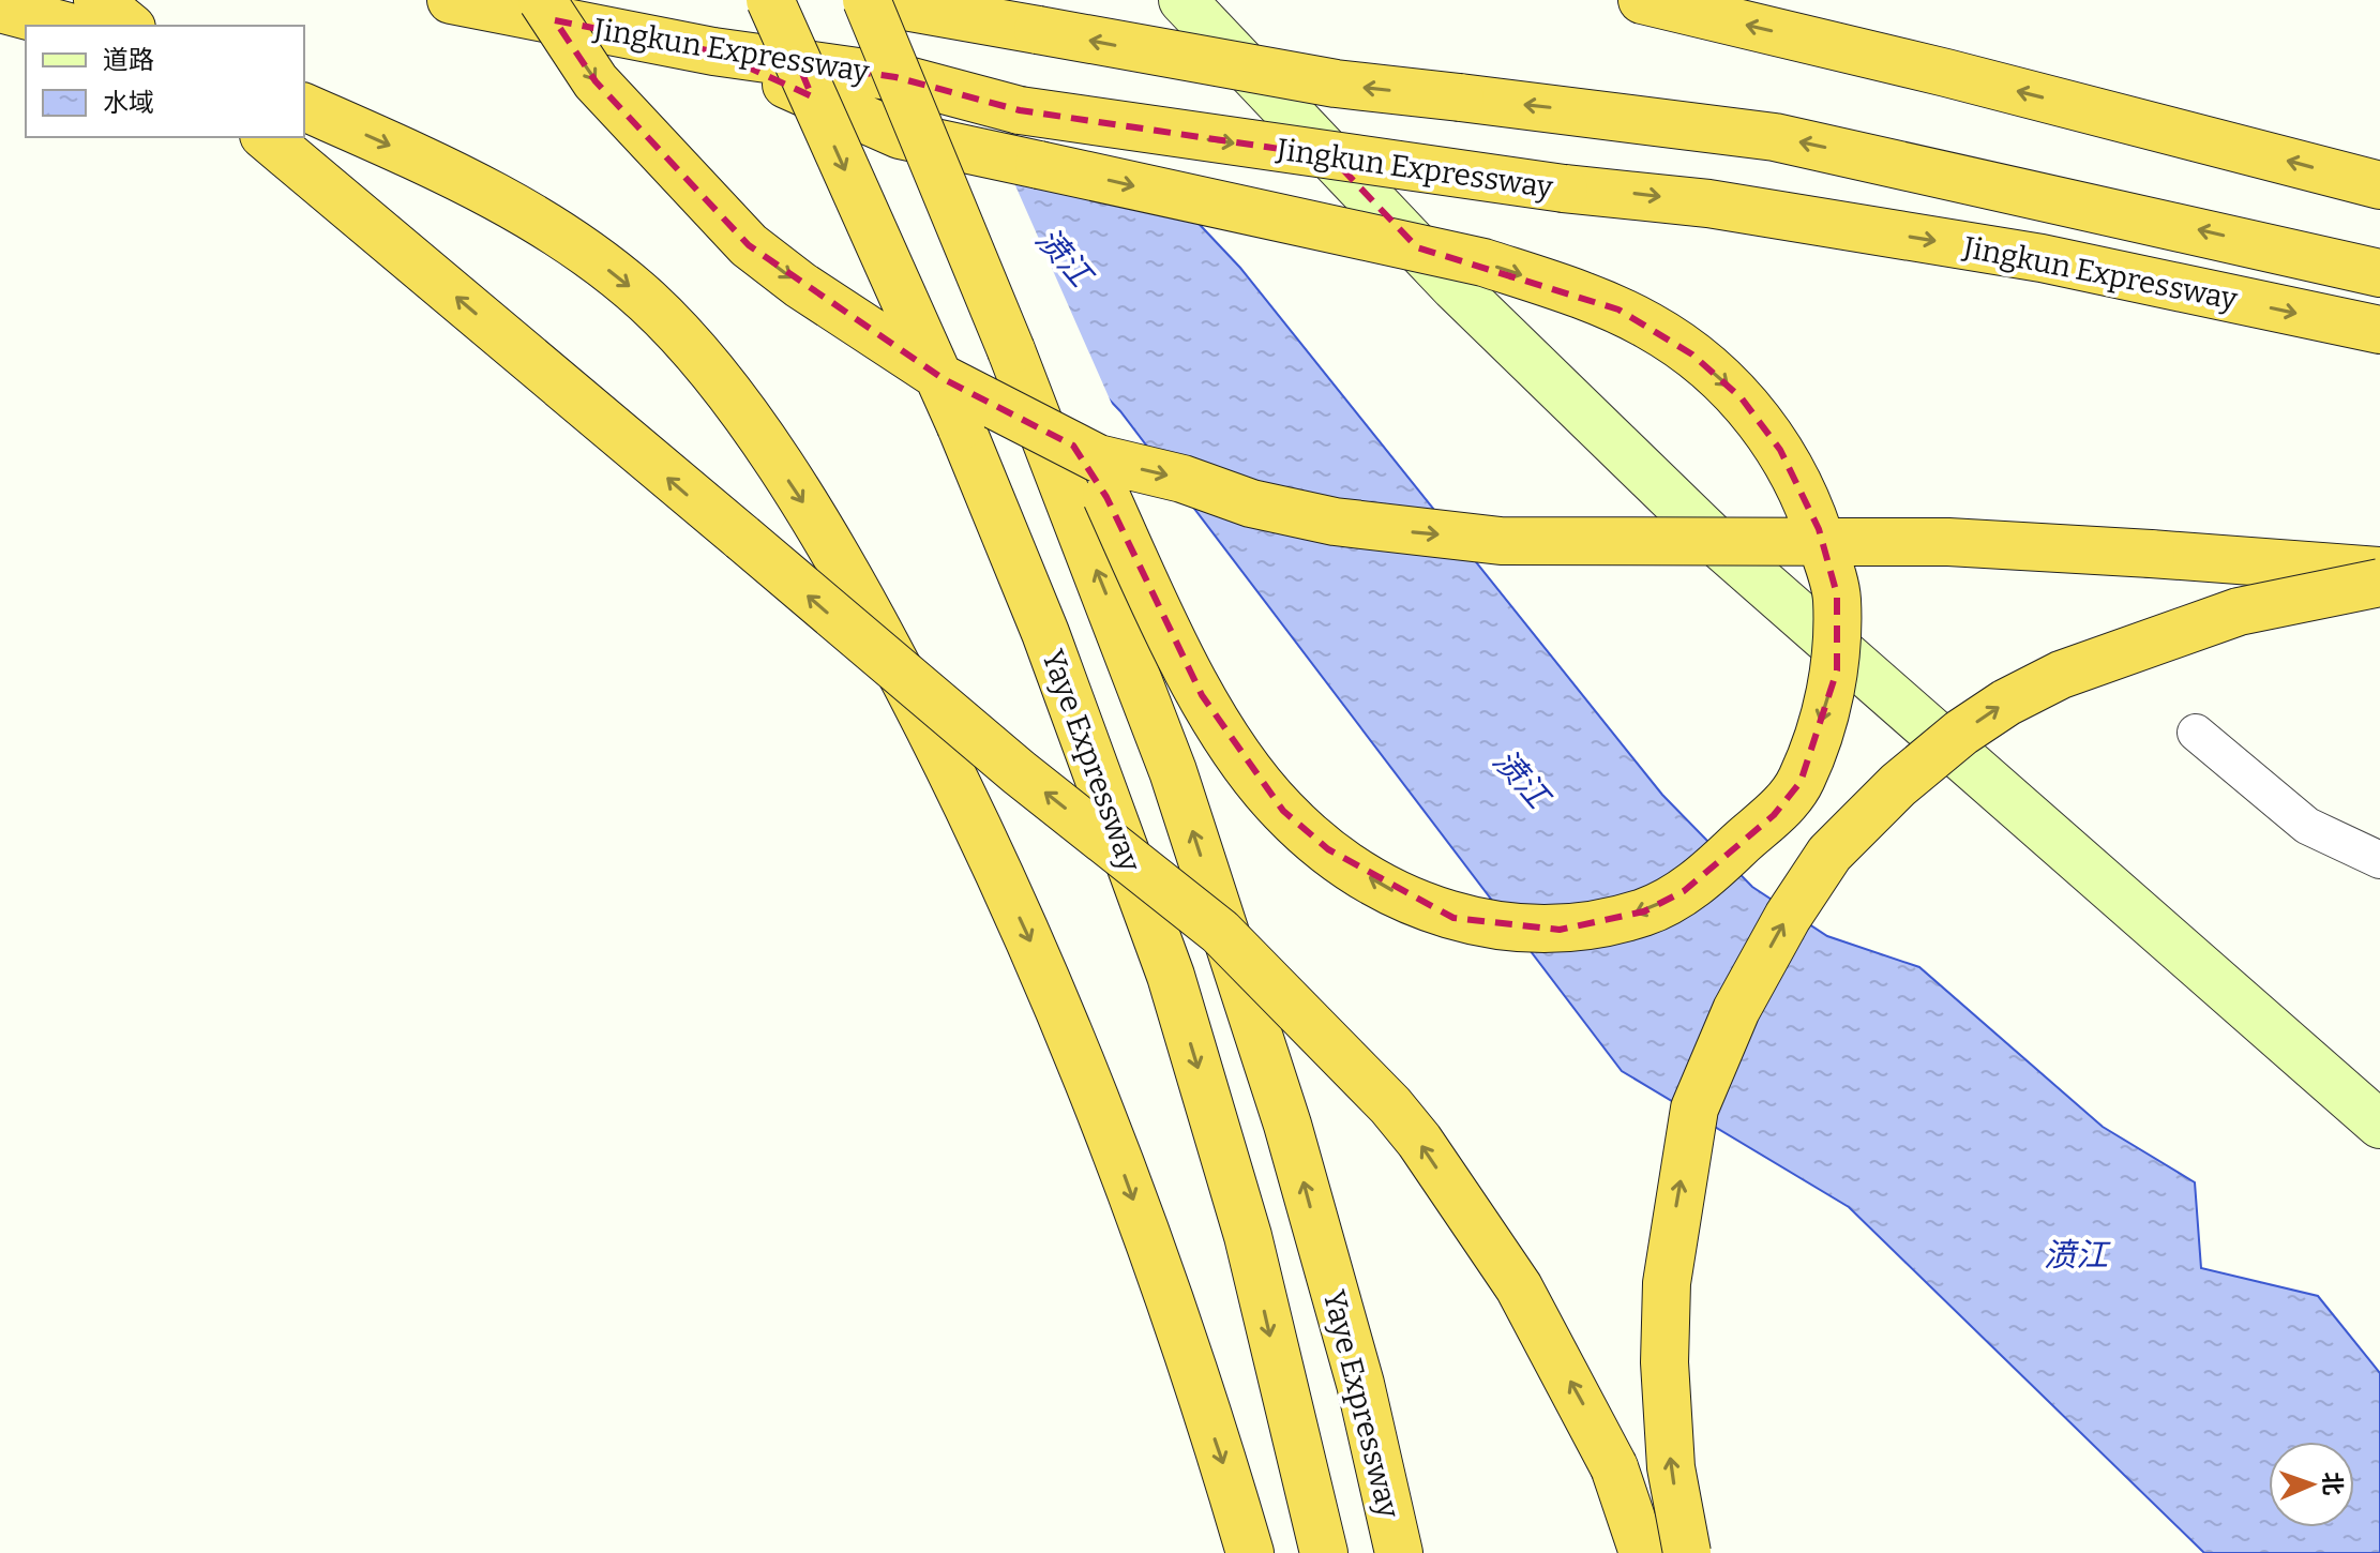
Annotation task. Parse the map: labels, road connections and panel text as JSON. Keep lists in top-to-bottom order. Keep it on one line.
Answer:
{"streets":{"highway":["Jingkun Expressway","Yaye Expressway"]},"crossings":[["Jingkun Expressway","Yaye Expressway"]],"water":["𣸣江"],"legend":["道路","水域"],"north":"right"}
